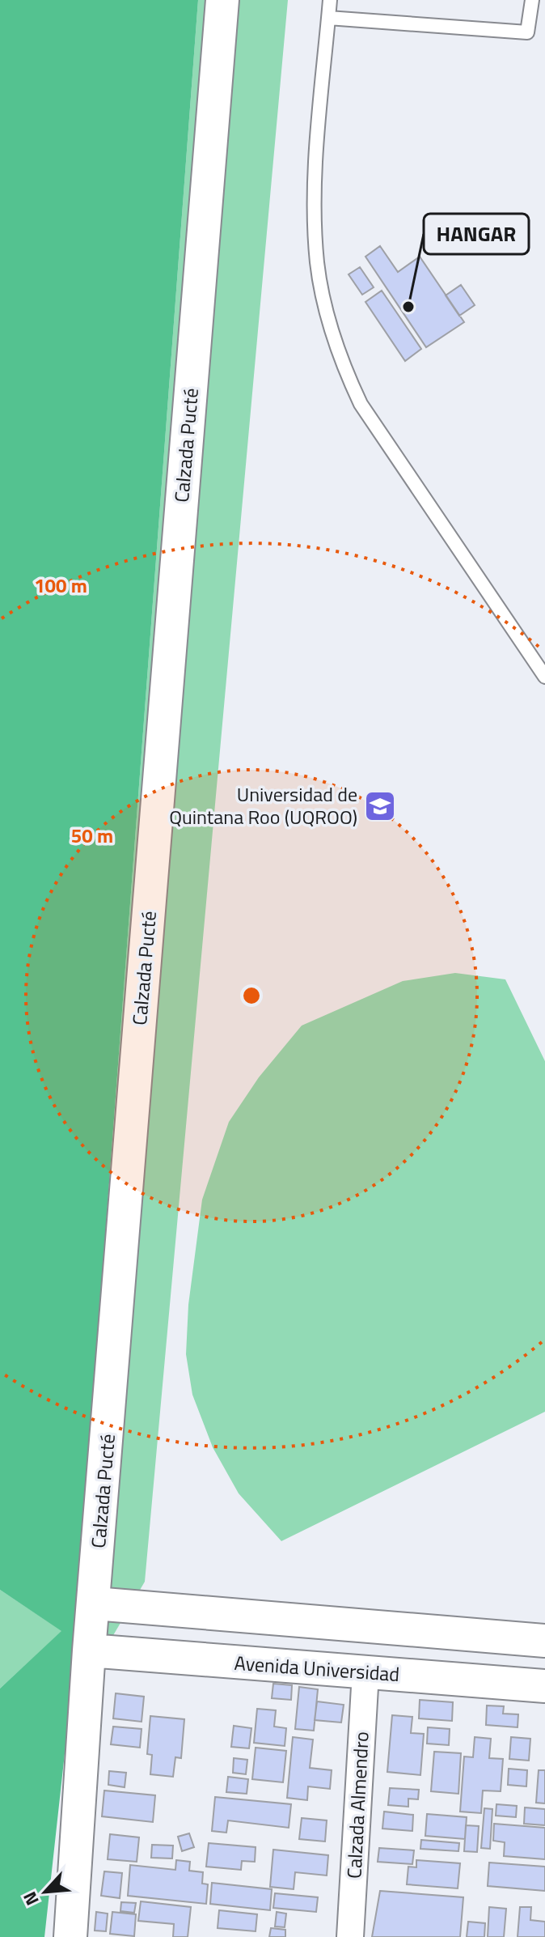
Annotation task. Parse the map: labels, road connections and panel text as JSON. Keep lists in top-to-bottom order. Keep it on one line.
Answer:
{"streets":{"street":["Calzada Pucté","Avenida Universidad","Calzada Almendro"]},"crossings":[["Calzada Pucté","Avenida Universidad"],["Avenida Universidad","Calzada Almendro"]],"places":{"other":["HANGAR"],"school or university":["Universidad de Quintana Roo (UQROO)"]},"north":"bottom left","rings":["100 m","50 m"]}
